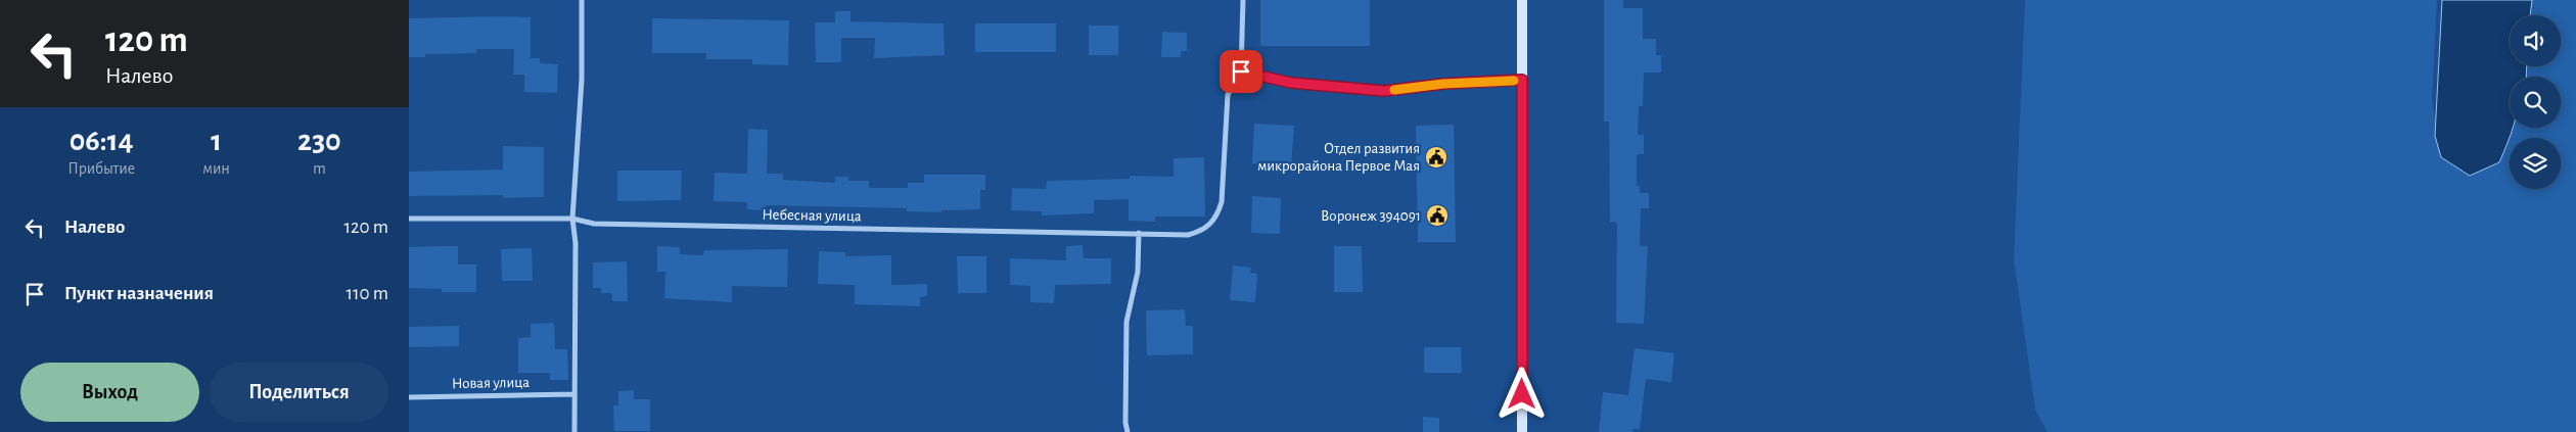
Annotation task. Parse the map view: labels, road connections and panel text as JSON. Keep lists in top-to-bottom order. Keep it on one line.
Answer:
{"streets":{"street":["Небесная улица","Новая улица"]},"places":{"public building":["Отдел развития микрорайона Первое Мая","Воронеж 394091"]},"page":{"turn":["120 m","Налево"],"eta":["06:14","Прибытие","1","мин","230","m"],"list":[{"name":"Налево","value":"120 m"},{"name":"Пункт назначения","value":"110 m"}],"buttons":["Выход","Поделиться"]}}
